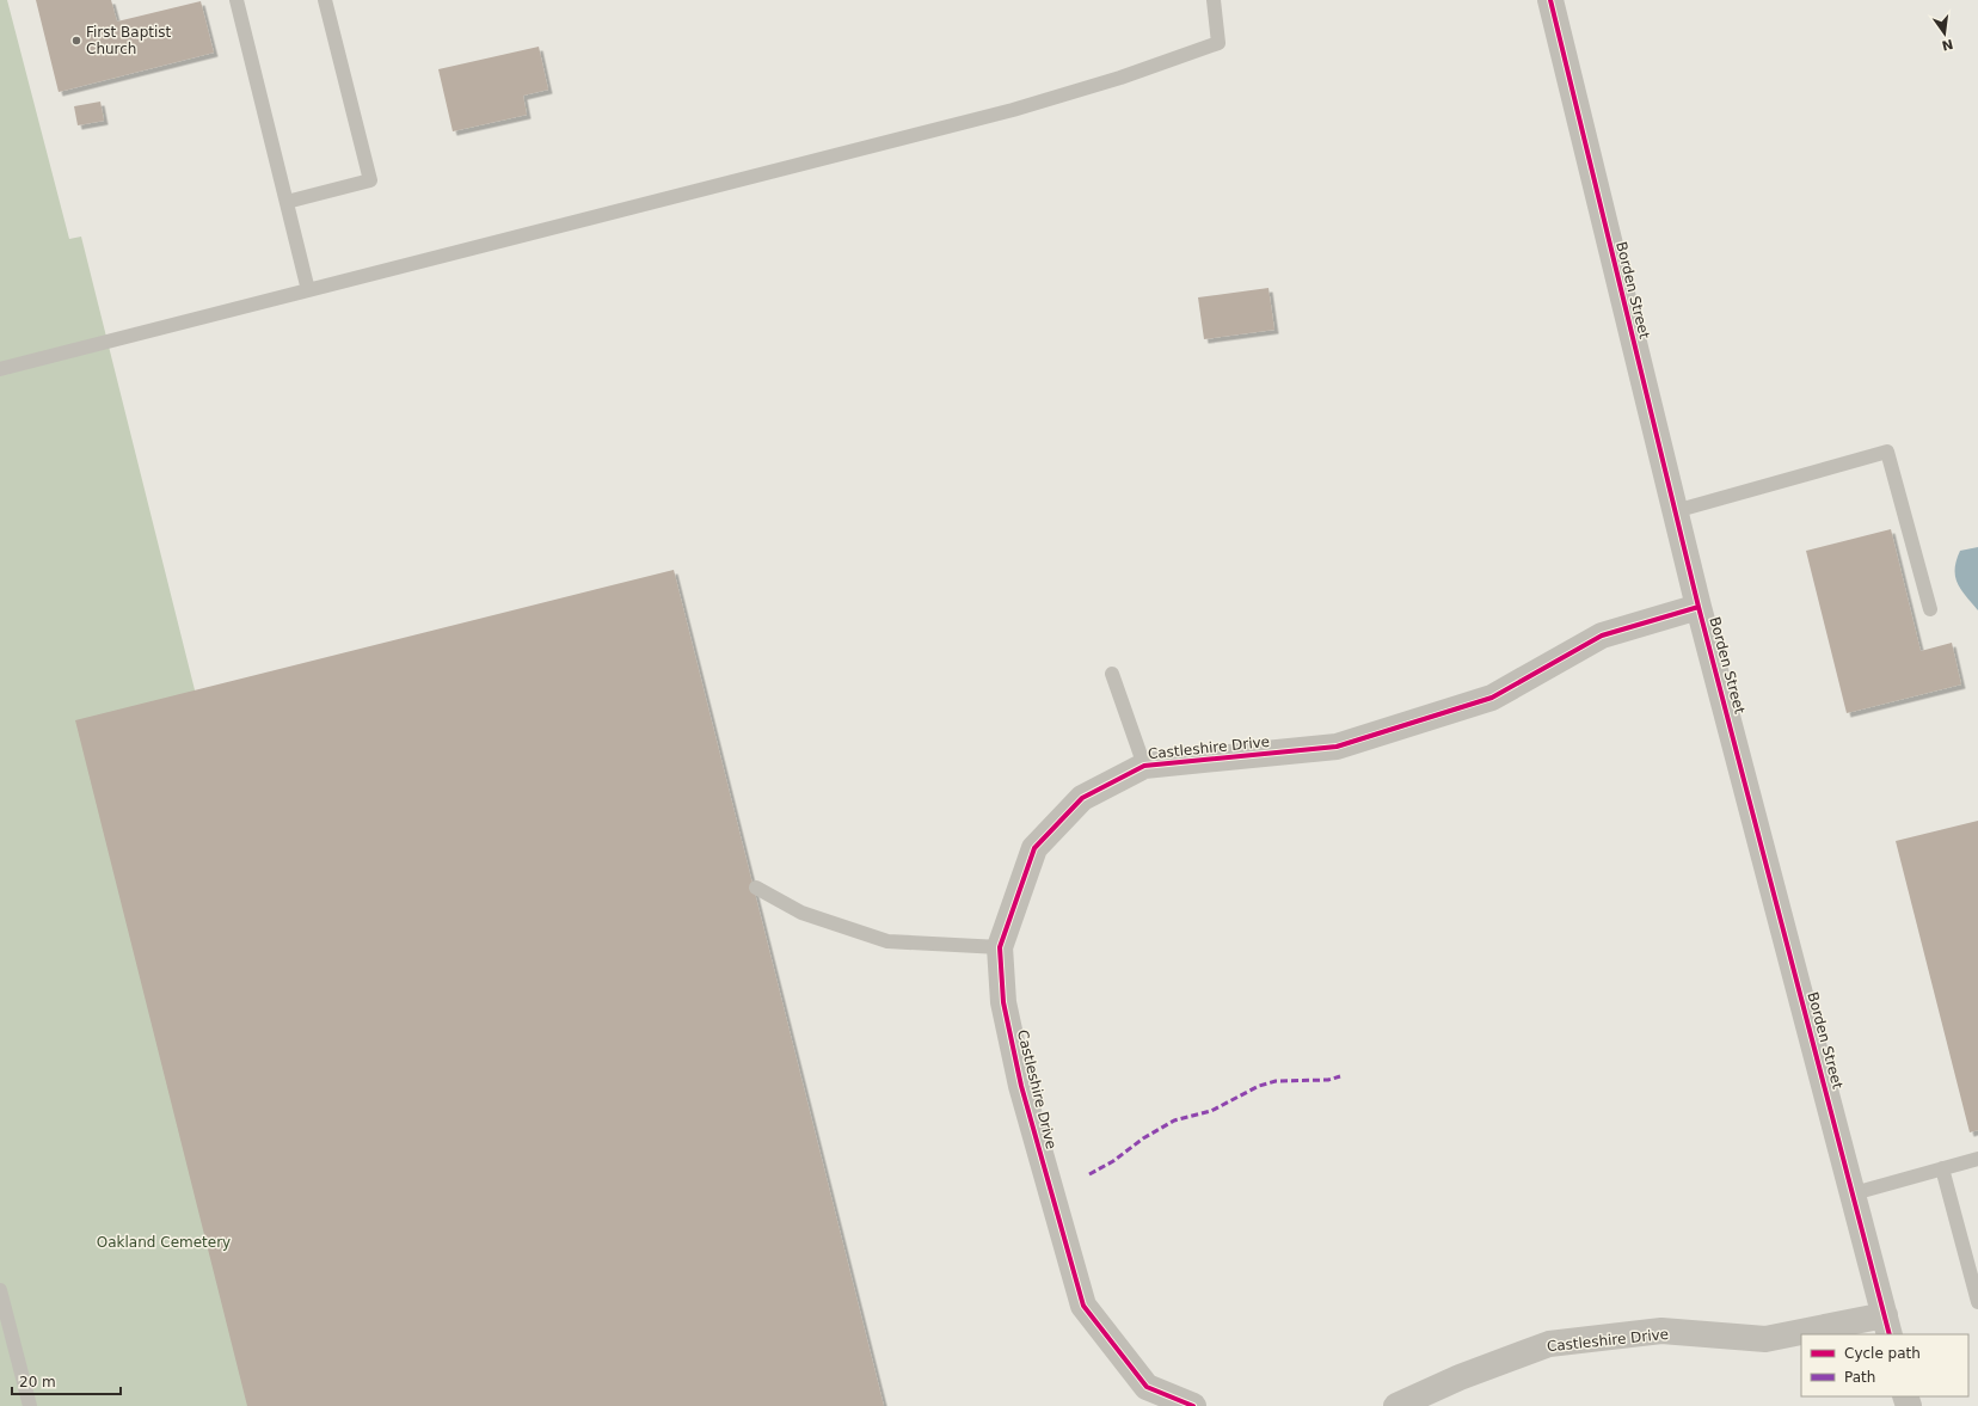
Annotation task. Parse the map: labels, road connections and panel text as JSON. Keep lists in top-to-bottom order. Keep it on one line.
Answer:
{"streets":{"street":["Borden Street","Castleshire Drive"]},"crossings":[["Borden Street","Castleshire Drive"]],"parks":["Oakland Cemetery"],"places":["First Baptist Church"],"legend":["Cycle path","Path"],"scale_bar":"20 m","north":"bottom"}
